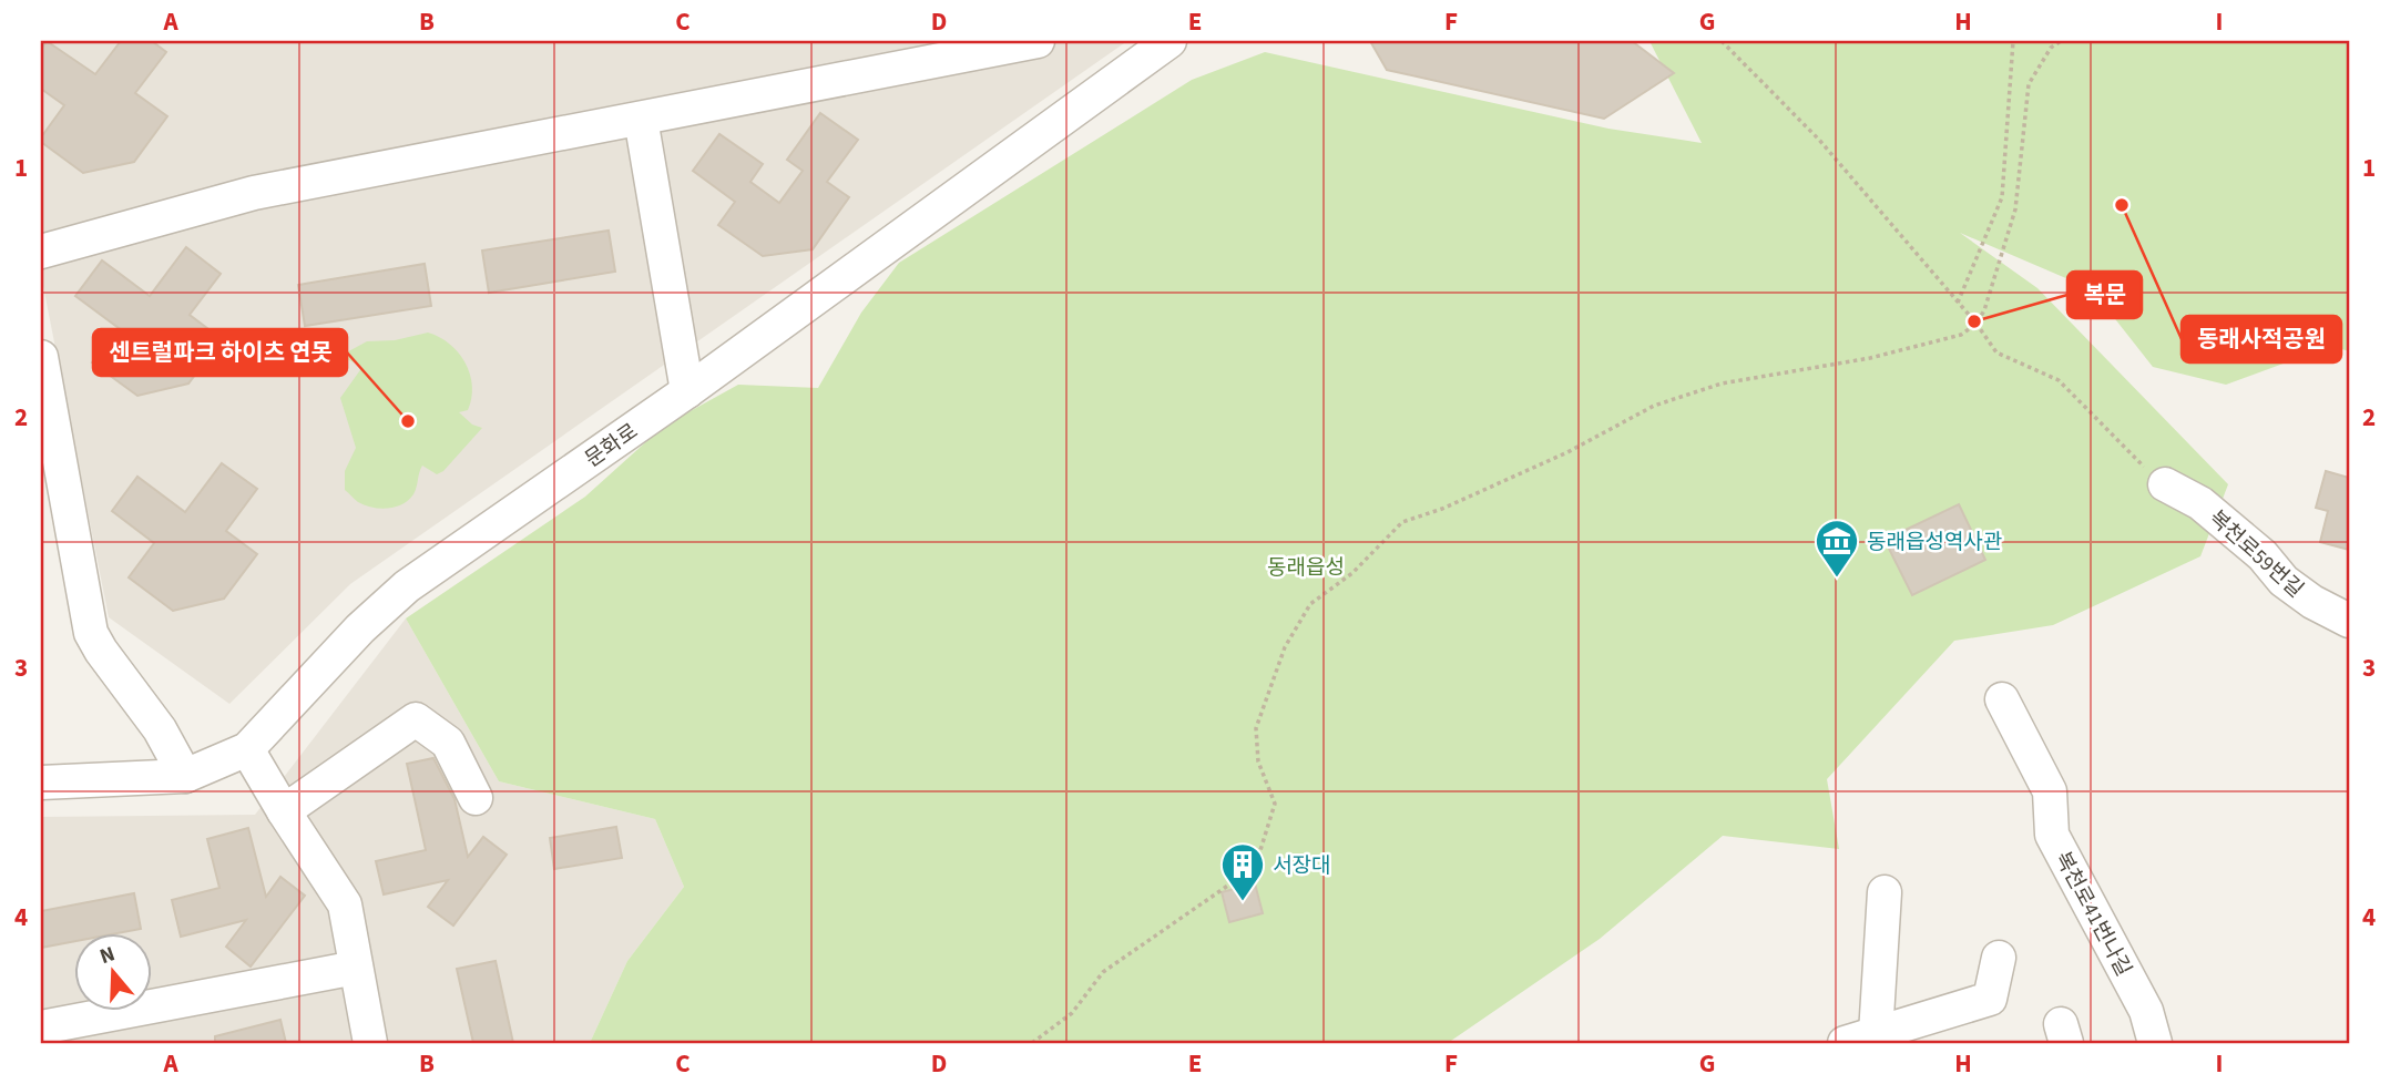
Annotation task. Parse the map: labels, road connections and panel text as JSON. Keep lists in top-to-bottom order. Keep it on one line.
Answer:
{"streets":{"street":["문화로","복천로59번길","복천로41번나길"]},"parks":["동래읍성"],"places":{"other":["동래사적공원","복문","센트럴파크 하이츠 연못"],"museum":["동래읍성역사관"],"building":["서장대"]},"north":"top","grid":{"columns":["A","B","C","D","E","F","G","H","I"],"rows":["1","2","3","4"]}}
